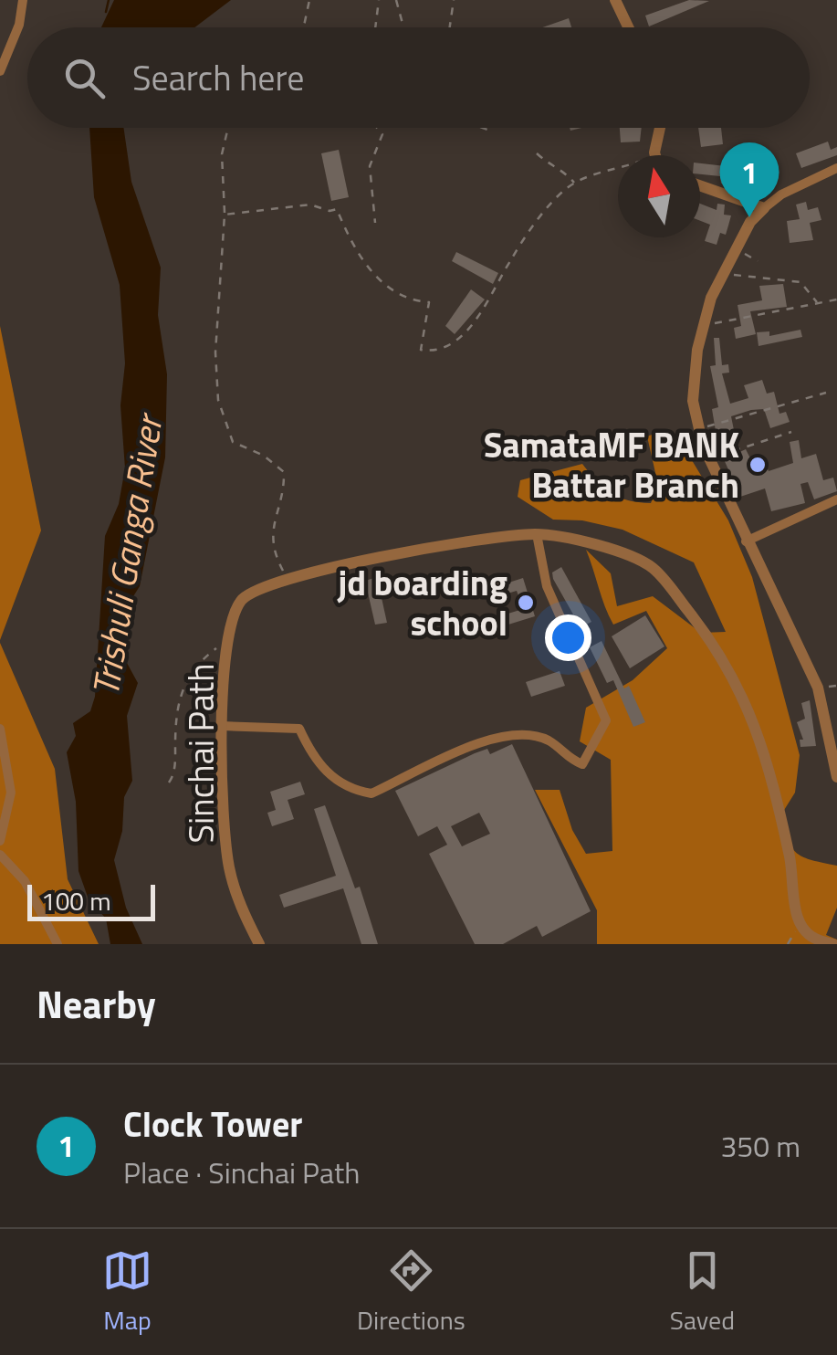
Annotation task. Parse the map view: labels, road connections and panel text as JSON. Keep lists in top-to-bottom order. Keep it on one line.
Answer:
{"streets":{"street":["Sinchai Path"]},"water":["Trishuli Ganga River"],"places":["SamataMF BANK Battar Branch","jd boarding school"],"scale_bar":"100 m","north":"top","page":{"search":"Search here","pins":"1","scale":"100 m","heading":"Nearby","list":[{"mark":"1","name":"Clock Tower","note":"Place · Sinchai Path","value":"350 m"}],"nav":["Map","Directions","Saved"]}}
